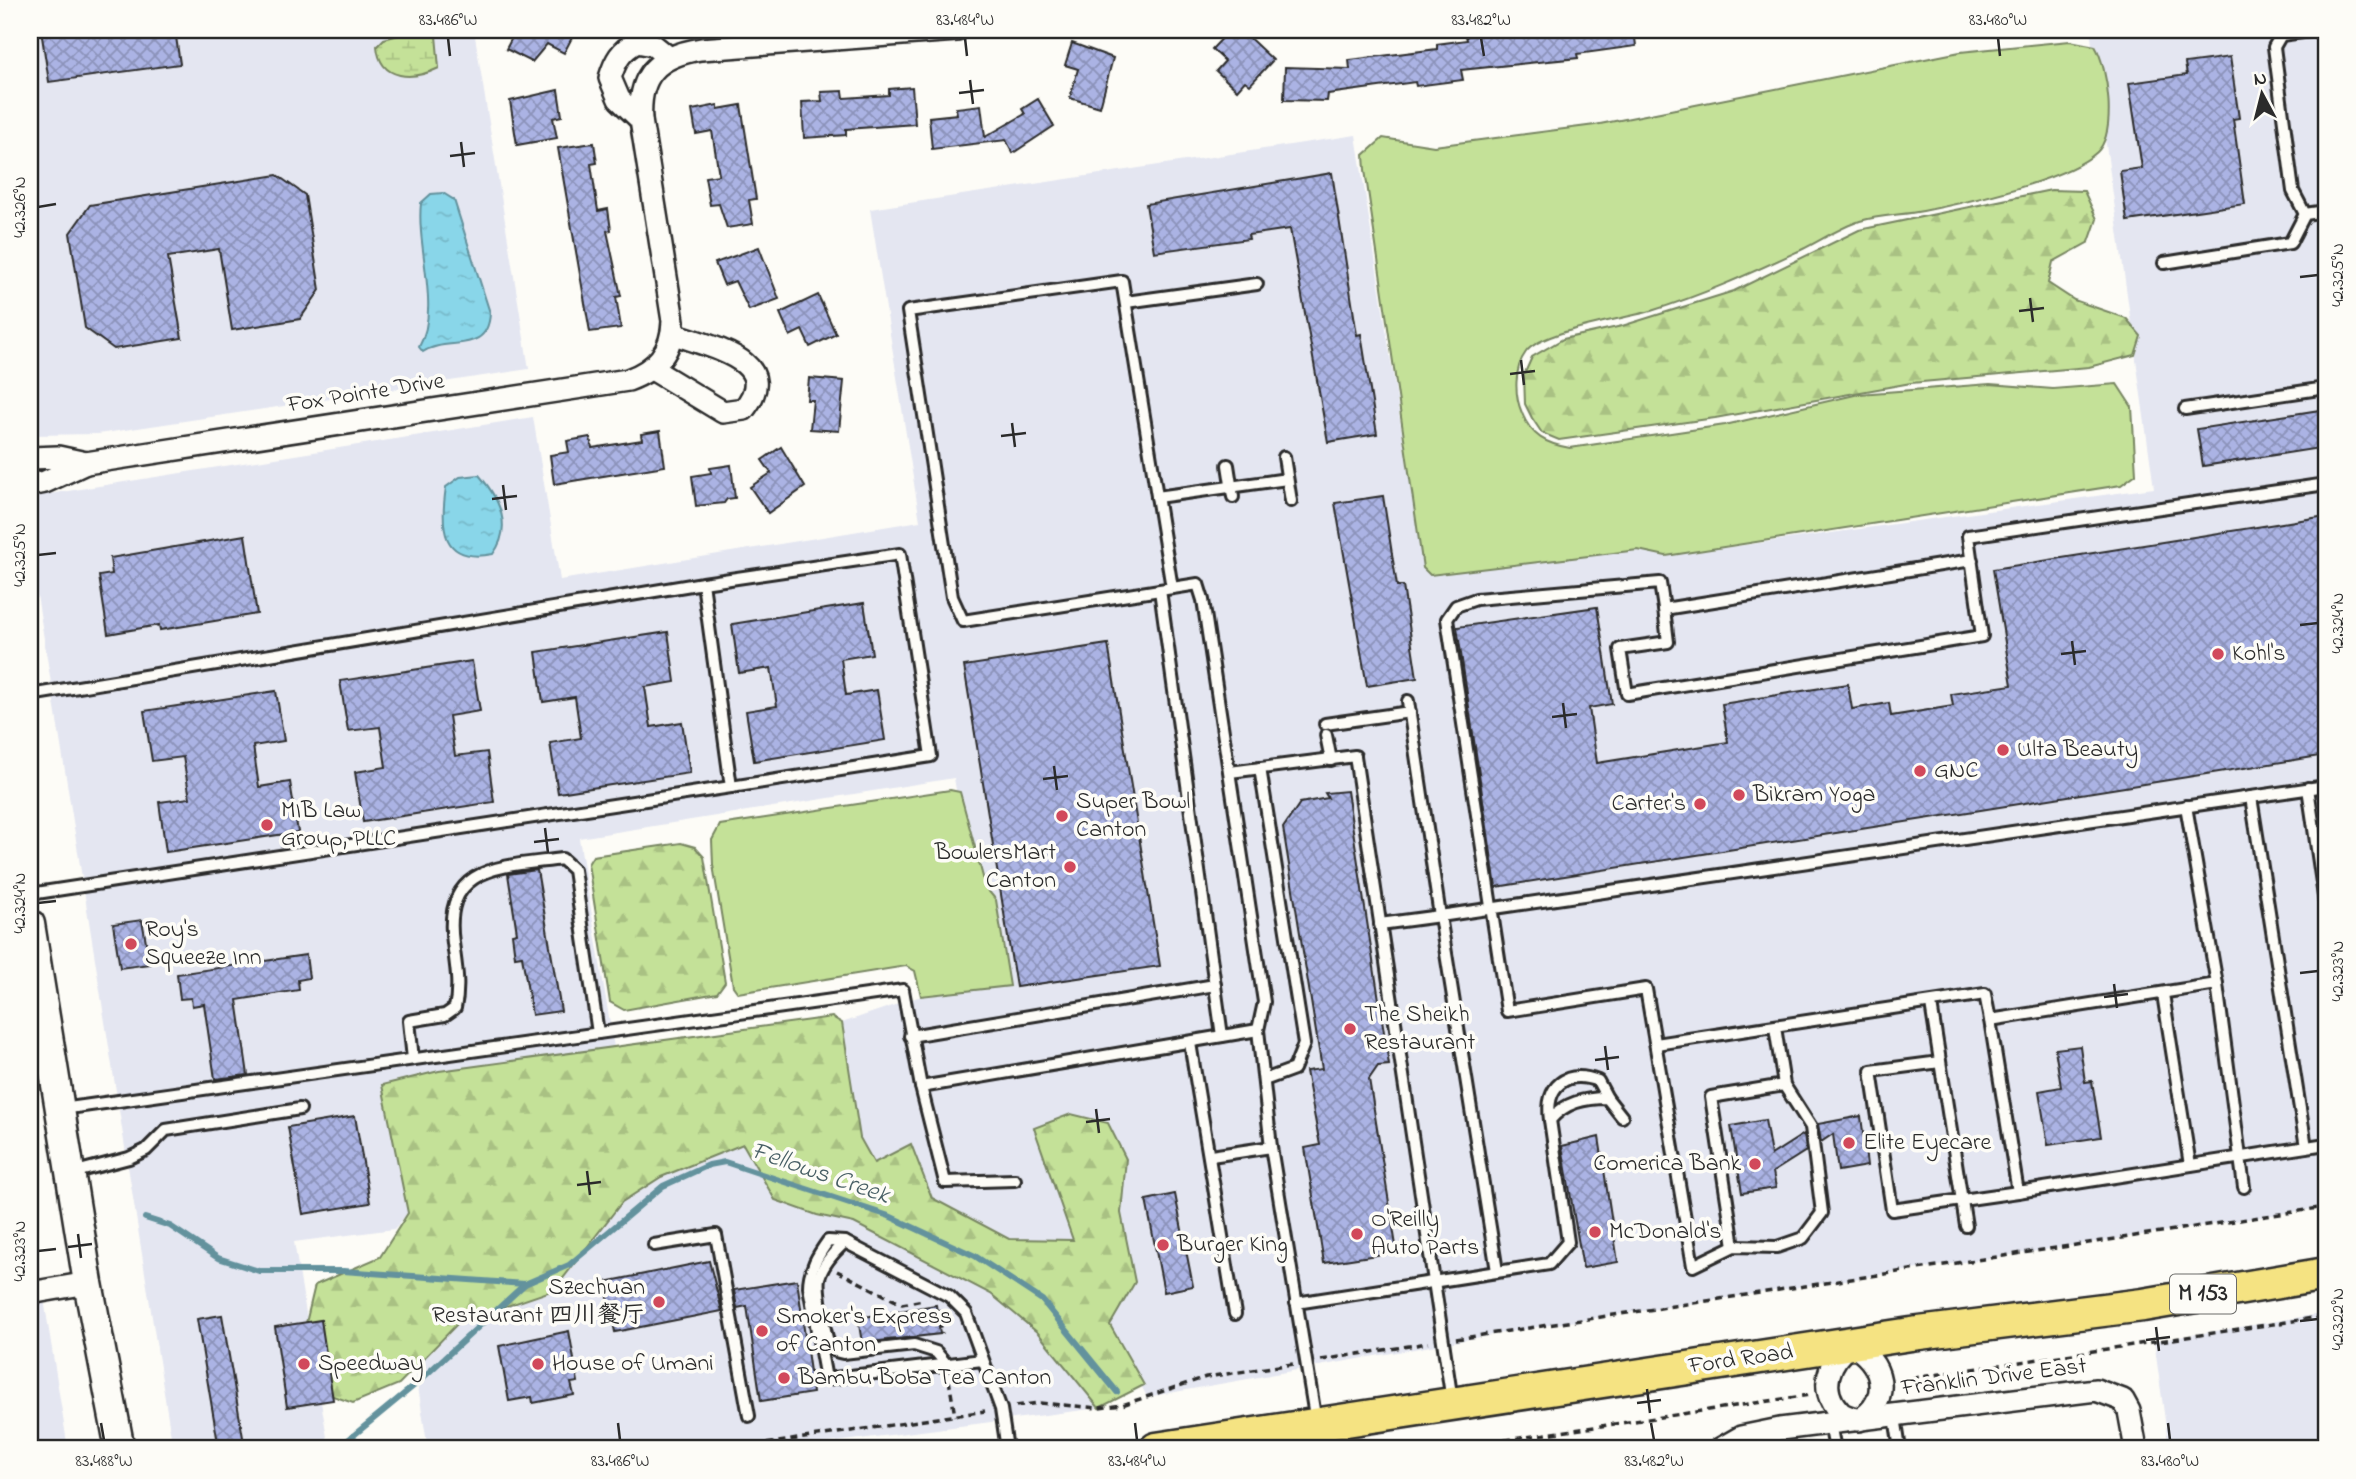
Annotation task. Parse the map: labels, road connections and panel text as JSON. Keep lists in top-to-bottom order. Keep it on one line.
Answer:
{"streets":{"main road":["M 153","Ford Road"],"street":["Fox Pointe Drive","Franklin Drive East"]},"crossings":[["Ford Road","Franklin Drive East"]],"water":["Fellows Creek"],"places":["Kohl's","Ulta Beauty","GNC","Bikram Yoga","Carter's","Super Bowl Canton","MIB Law Group, PLLC","BowlersMart Canton","Roy's Squeeze Inn","The Sheikh Restaurant","Elite Eyecare","Comerica Bank","McDonald's","O'Reilly Auto Parts","Burger King","Szechuan Restaurant 四川餐厅","Smoker's Express of Canton","Speedway","House of Umani","Bambu Boba Tea Canton"],"north":"top","coordinates":["83.486°W","83.484°W","83.482°W","83.480°W","42.326°N","42.325°N","42.324°N","42.323°N","42.322°N","83.488°W"]}
